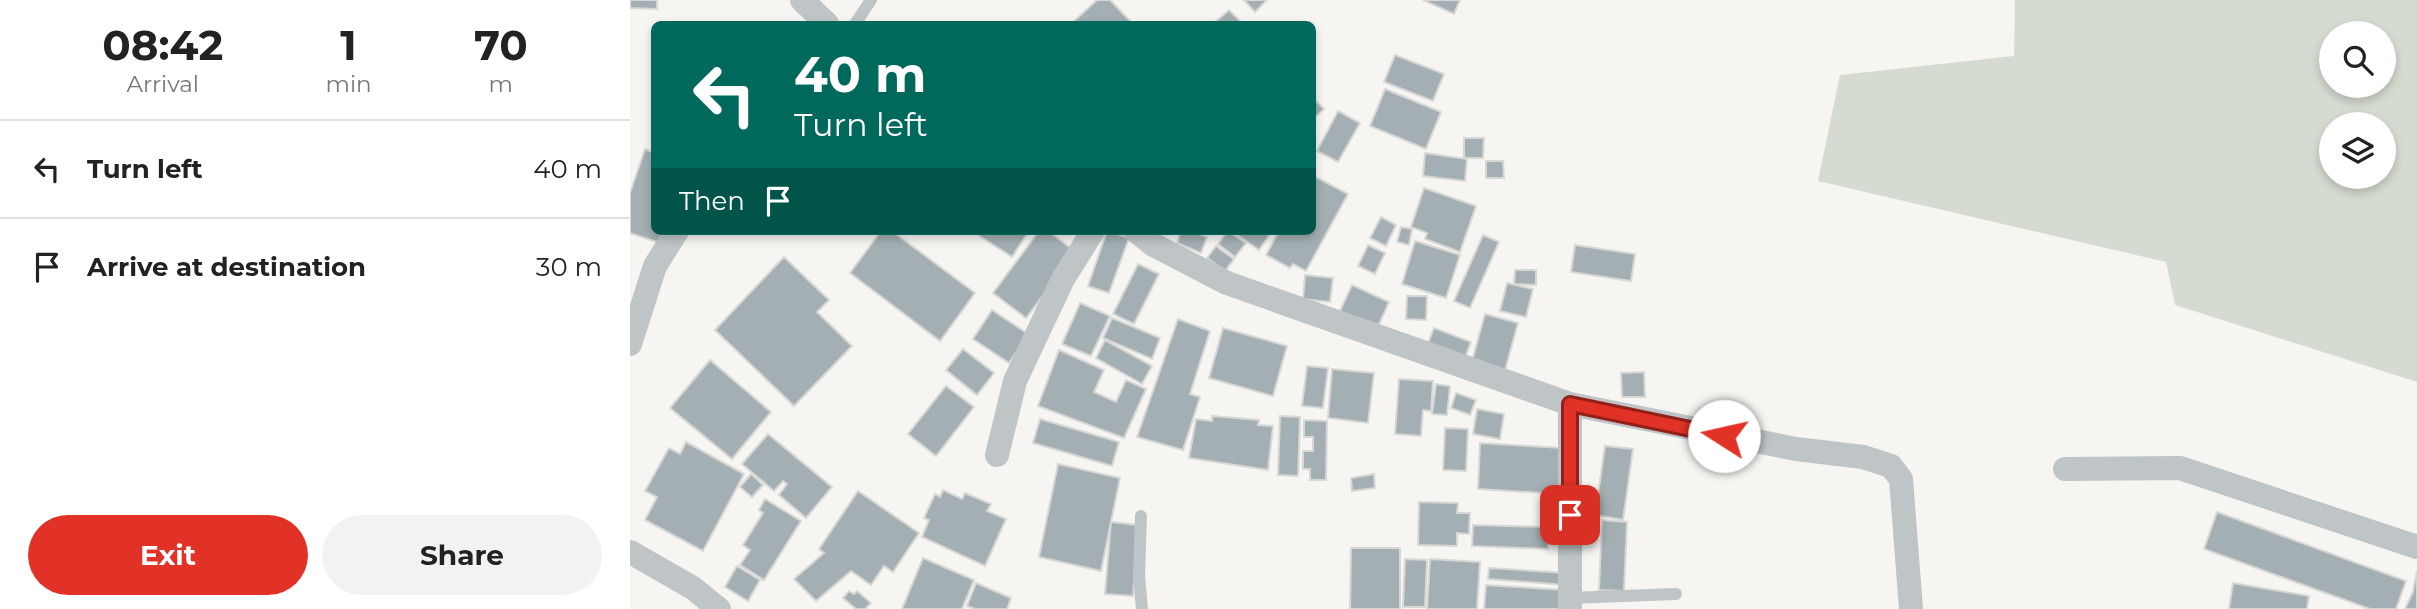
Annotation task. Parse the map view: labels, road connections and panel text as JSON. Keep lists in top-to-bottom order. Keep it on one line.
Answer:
{"page":{"eta":["08:42","Arrival","1","min","70","m"],"turn":["40 m","Turn left"],"list":[{"name":"Turn left","value":"40 m"},{"name":"Arrive at destination","value":"30 m"}],"then":"Then","buttons":["Exit","Share"]}}
